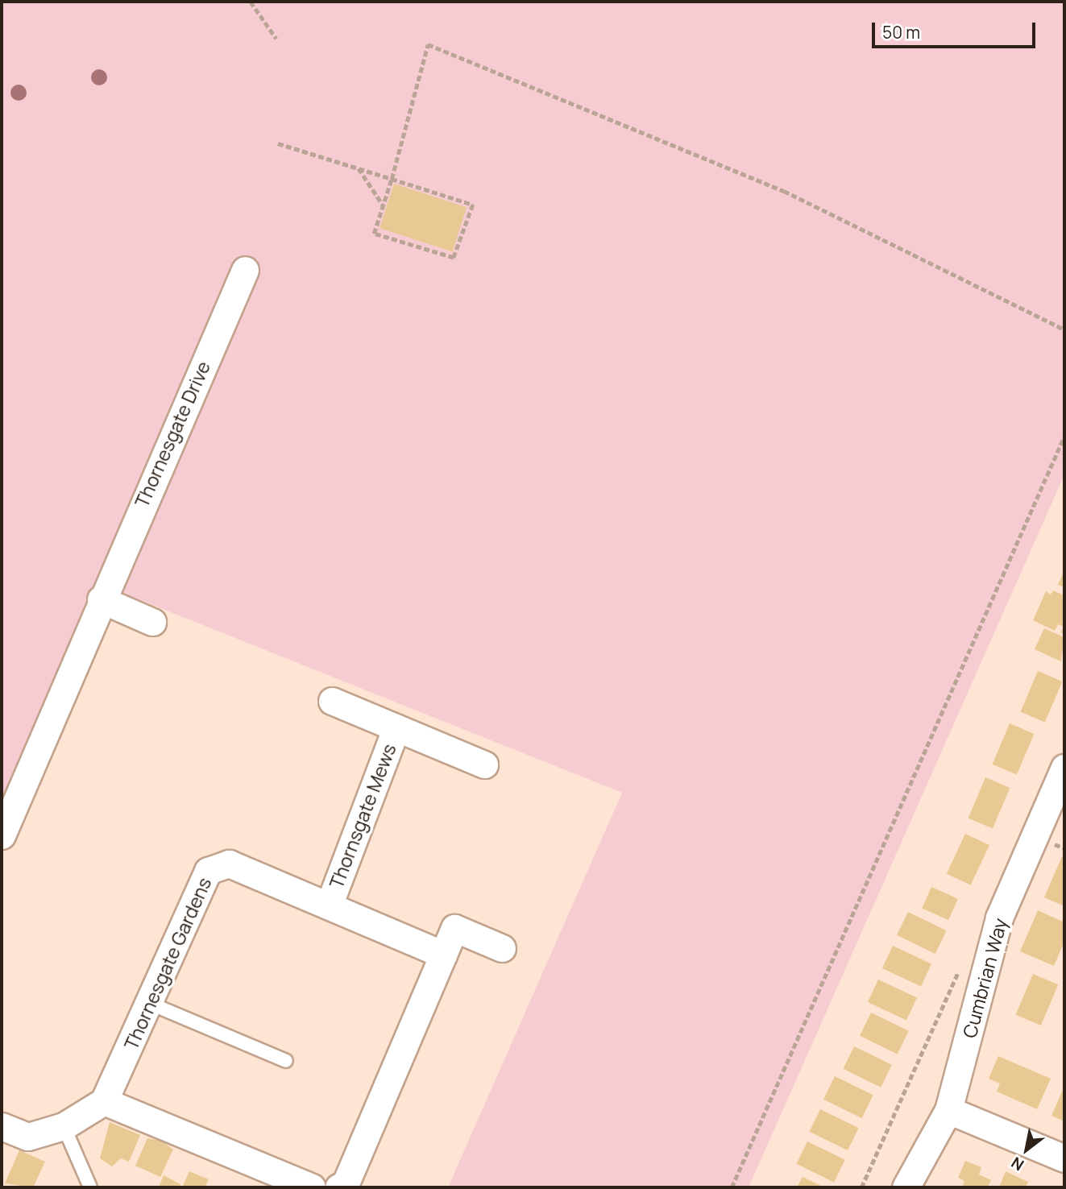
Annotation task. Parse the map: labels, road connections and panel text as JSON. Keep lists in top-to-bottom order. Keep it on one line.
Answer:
{"streets":{"street":["Thornesgate Drive","Thornsgate Mews","Thornesgate Gardens","Cumbrian Way"]},"crossings":[["Thornsgate Mews","Thornesgate Gardens"]],"scale_bar":"50 m","north":"bottom left"}
